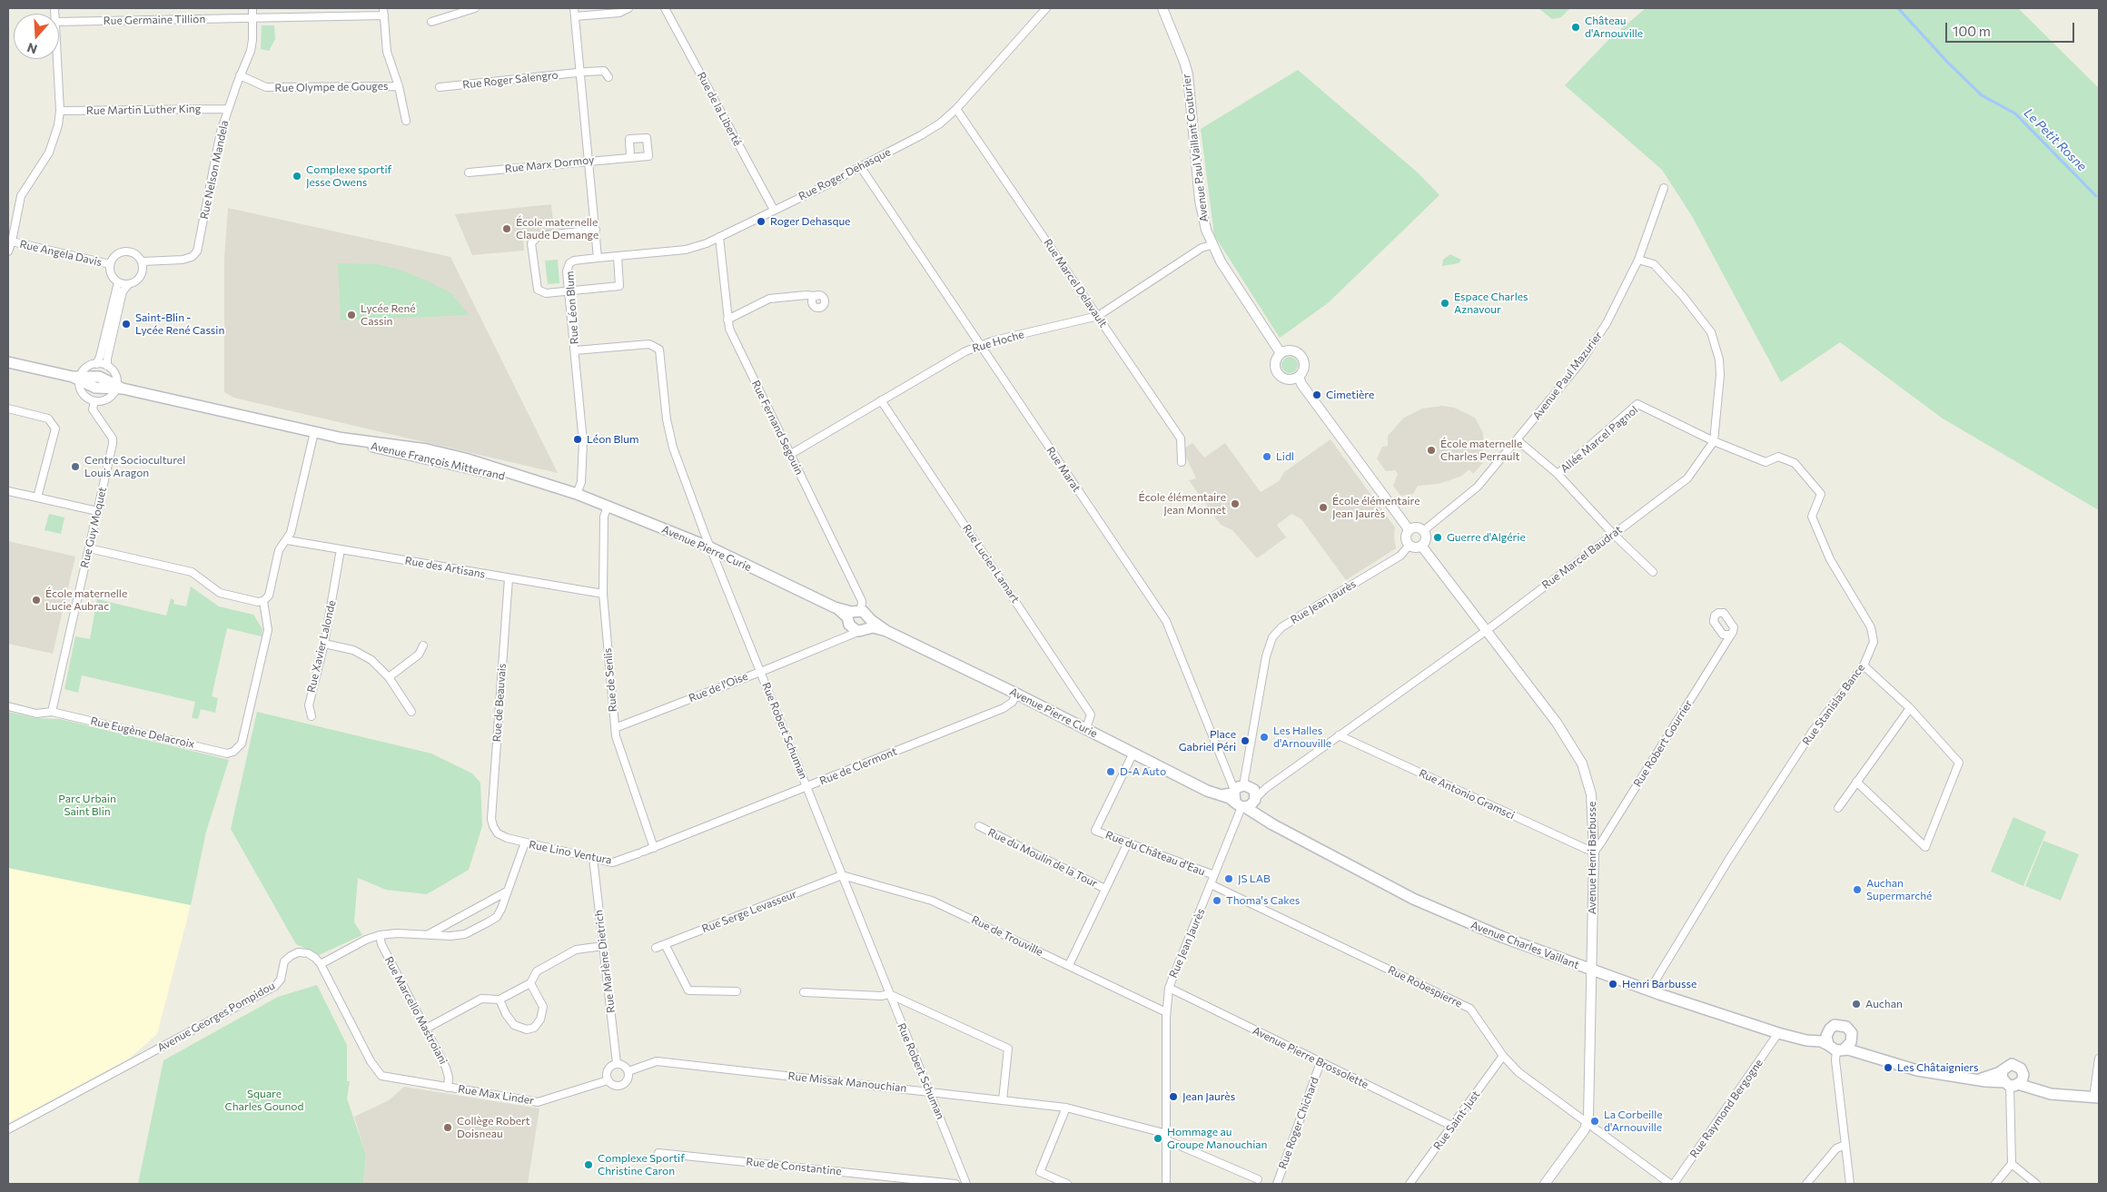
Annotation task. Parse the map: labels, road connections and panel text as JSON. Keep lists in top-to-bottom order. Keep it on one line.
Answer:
{"streets":{"main road":["Avenue François Mitterrand","Avenue Pierre Curie","Avenue Charles Vaillant"],"street":["Rue Germaine Tillion","Rue Roger Salengro","Rue Olympe de Gouges","Rue de la Liberté","Rue Martin Luther King","Avenue Paul Vaillant Couturier","Rue Marx Dormoy","Rue Nelson Mandela","Rue Roger Dehasque","Rue Angela Davis","Rue Marcel Delavault","Rue Léon Blum","Rue Hoche","Avenue Paul Mazurier","Rue Fernand Segouin","Allée Marcel Pagnol","Rue Marat","Rue Guy Moquet","Rue Marcel Baudrat","Rue Lucien Lamart","Rue des Artisans","Rue Jean Jaurès","Rue Xavier Lalonde","Rue de Senlis","Rue de l'Oise","Rue de Beauvais","Rue Stanislas Bance","Rue Robert Schuman","Rue Eugène Delacroix","Rue Robert Gourrier","Rue de Clermont","Rue Antonio Gramsci","Rue Lino Ventura","Rue du Château d'Eau","Rue du Moulin de la Tour","Avenue Henri Barbusse","Rue Serge Levasseur","Rue de Trouville","Rue Marlène Dietrich","Rue Robespierre","Rue Marcello Mastroiani","Avenue Georges Pompidou","Avenue Pierre Brossolette","Rue Missak Manouchian","Rue Max Linder","Rue Raymond Bergogne","Rue Saint-Just","Rue Roger Chichard","Rue de Constantine"]},"crossings":[["Rue Germaine Tillion","Rue Nelson Mandela"],["Rue Olympe de Gouges","Rue Nelson Mandela"],["Rue de la Liberté","Rue Roger Dehasque"],["Rue Martin Luther King","Rue Nelson Mandela"],["Avenue Paul Vaillant Couturier","Rue Hoche"],["Rue Nelson Mandela","Rue Angela Davis"],["Rue Roger Dehasque","Rue Marcel Delavault"],["Rue Roger Dehasque","Rue Léon Blum"],["Rue Roger Dehasque","Rue Fernand Segouin"],["Rue Roger Dehasque","Rue Marat"],["Rue Marcel Delavault","Rue Hoche"],["Rue Léon Blum","Avenue François Mitterrand"],["Rue Léon Blum","Avenue Pierre Curie"],["Rue Léon Blum","Rue Robert Schuman"],["Rue Hoche","Rue Fernand Segouin"],["Rue Hoche","Rue Marat"],["Rue Hoche","Rue Lucien Lamart"],["Avenue Paul Mazurier","Rue Marcel Baudrat"],["Avenue Paul Mazurier","Rue Jean Jaurès"],["Avenue Paul Mazurier","Avenue Henri Barbusse"],["Rue Fernand Segouin","Avenue Pierre Curie"],["Allée Marcel Pagnol","Rue Marcel Baudrat"],["Allée Marcel Pagnol","Rue Stanislas Bance"],["Avenue François Mitterrand","Avenue Pierre Curie"],["Rue Marat","Avenue Pierre Curie"],["Rue Marat","Rue Jean Jaurès"],["Rue Marat","Avenue Charles Vaillant"],["Rue Guy Moquet","Rue Eugène Delacroix"],["Avenue Pierre Curie","Rue Lucien Lamart"],["Avenue Pierre Curie","Rue Jean Jaurès"],["Avenue Pierre Curie","Rue de Senlis"],["Avenue Pierre Curie","Rue de l'Oise"],["Avenue Pierre Curie","Rue Robert Schuman"],["Avenue Pierre Curie","Rue de Clermont"],["Avenue Pierre Curie","Rue du Château d'Eau"],["Avenue Pierre Curie","Avenue Charles Vaillant"],["Rue Marcel Baudrat","Rue Stanislas Bance"],["Rue Marcel Baudrat","Rue Antonio Gramsci"],["Rue Marcel Baudrat","Avenue Henri Barbusse"],["Rue des Artisans","Rue Xavier Lalonde"],["Rue des Artisans","Rue de Senlis"],["Rue des Artisans","Rue de Beauvais"],["Rue Jean Jaurès","Rue du Château d'Eau"],["Rue Jean Jaurès","Avenue Henri Barbusse"],["Rue Jean Jaurès","Rue de Trouville"],["Rue Jean Jaurès","Avenue Charles Vaillant"],["Rue Jean Jaurès","Rue Robespierre"],["Rue Jean Jaurès","Avenue Pierre Brossolette"],["Rue Jean Jaurès","Rue Missak Manouchian"],["Rue de Senlis","Rue de l'Oise"],["Rue de Senlis","Rue de Clermont"],["Rue de l'Oise","Rue Robert Schuman"],["Rue de Beauvais","Rue Lino Ventura"],["Rue Stanislas Bance","Avenue Charles Vaillant"],["Rue Robert Schuman","Rue de Clermont"],["Rue Robert Schuman","Rue Serge Levasseur"],["Rue Robert Schuman","Rue de Trouville"],["Rue Robert Schuman","Rue Missak Manouchian"],["Rue Robert Gourrier","Rue Antonio Gramsci"],["Rue Robert Gourrier","Avenue Henri Barbusse"],["Rue de Clermont","Rue Lino Ventura"],["Rue Antonio Gramsci","Avenue Henri Barbusse"],["Rue Lino Ventura","Rue Marlène Dietrich"],["Rue Lino Ventura","Rue Marcello Mastroiani"],["Rue Lino Ventura","Avenue Georges Pompidou"],["Rue Lino Ventura","Rue Max Linder"],["Avenue Henri Barbusse","Avenue Charles Vaillant"],["Avenue Henri Barbusse","Rue Robespierre"],["Rue Serge Levasseur","Rue de Trouville"],["Avenue Charles Vaillant","Rue Raymond Bergogne"],["Rue Marlène Dietrich","Rue Missak Manouchian"],["Rue Marlène Dietrich","Rue Max Linder"],["Rue Robespierre","Rue Saint-Just"],["Rue Marcello Mastroiani","Rue Max Linder"],["Avenue Georges Pompidou","Rue Max Linder"],["Avenue Pierre Brossolette","Rue Saint-Just"],["Avenue Pierre Brossolette","Rue Roger Chichard"],["Rue Missak Manouchian","Rue Max Linder"]],"water":["Le Petit Rosne"],"parks":["Parc Urbain Saint Blin","Square Charles Gounod"],"places":["Château d'Arnouville","Complexe sportif Jesse Owens","Roger Dehasque","École maternelle Claude Demange","Espace Charles Aznavour","Lycée René Cassin","Saint-Blin - Lycée René Cassin","Cimetière","Léon Blum","École maternelle Charles Perrault","Lidl","Centre Socioculturel Louis Aragon","École élémentaire Jean Monnet","École élémentaire Jean Jaurès","Guerre d'Algérie","École maternelle Lucie Aubrac","Les Halles d'Arnouville","Place Gabriel Péri","D-A Auto","JS LAB","Auchan Supermarché","Thoma's Cakes","Henri Barbusse","Auchan","Les Châtaigniers","Jean Jaurès","La Corbeille d'Arnouville","Collège Robert Doisneau","Hommage au Groupe Manouchian","Complexe Sportif Christine Caron"],"scale_bar":"100 m","north":"bottom"}
